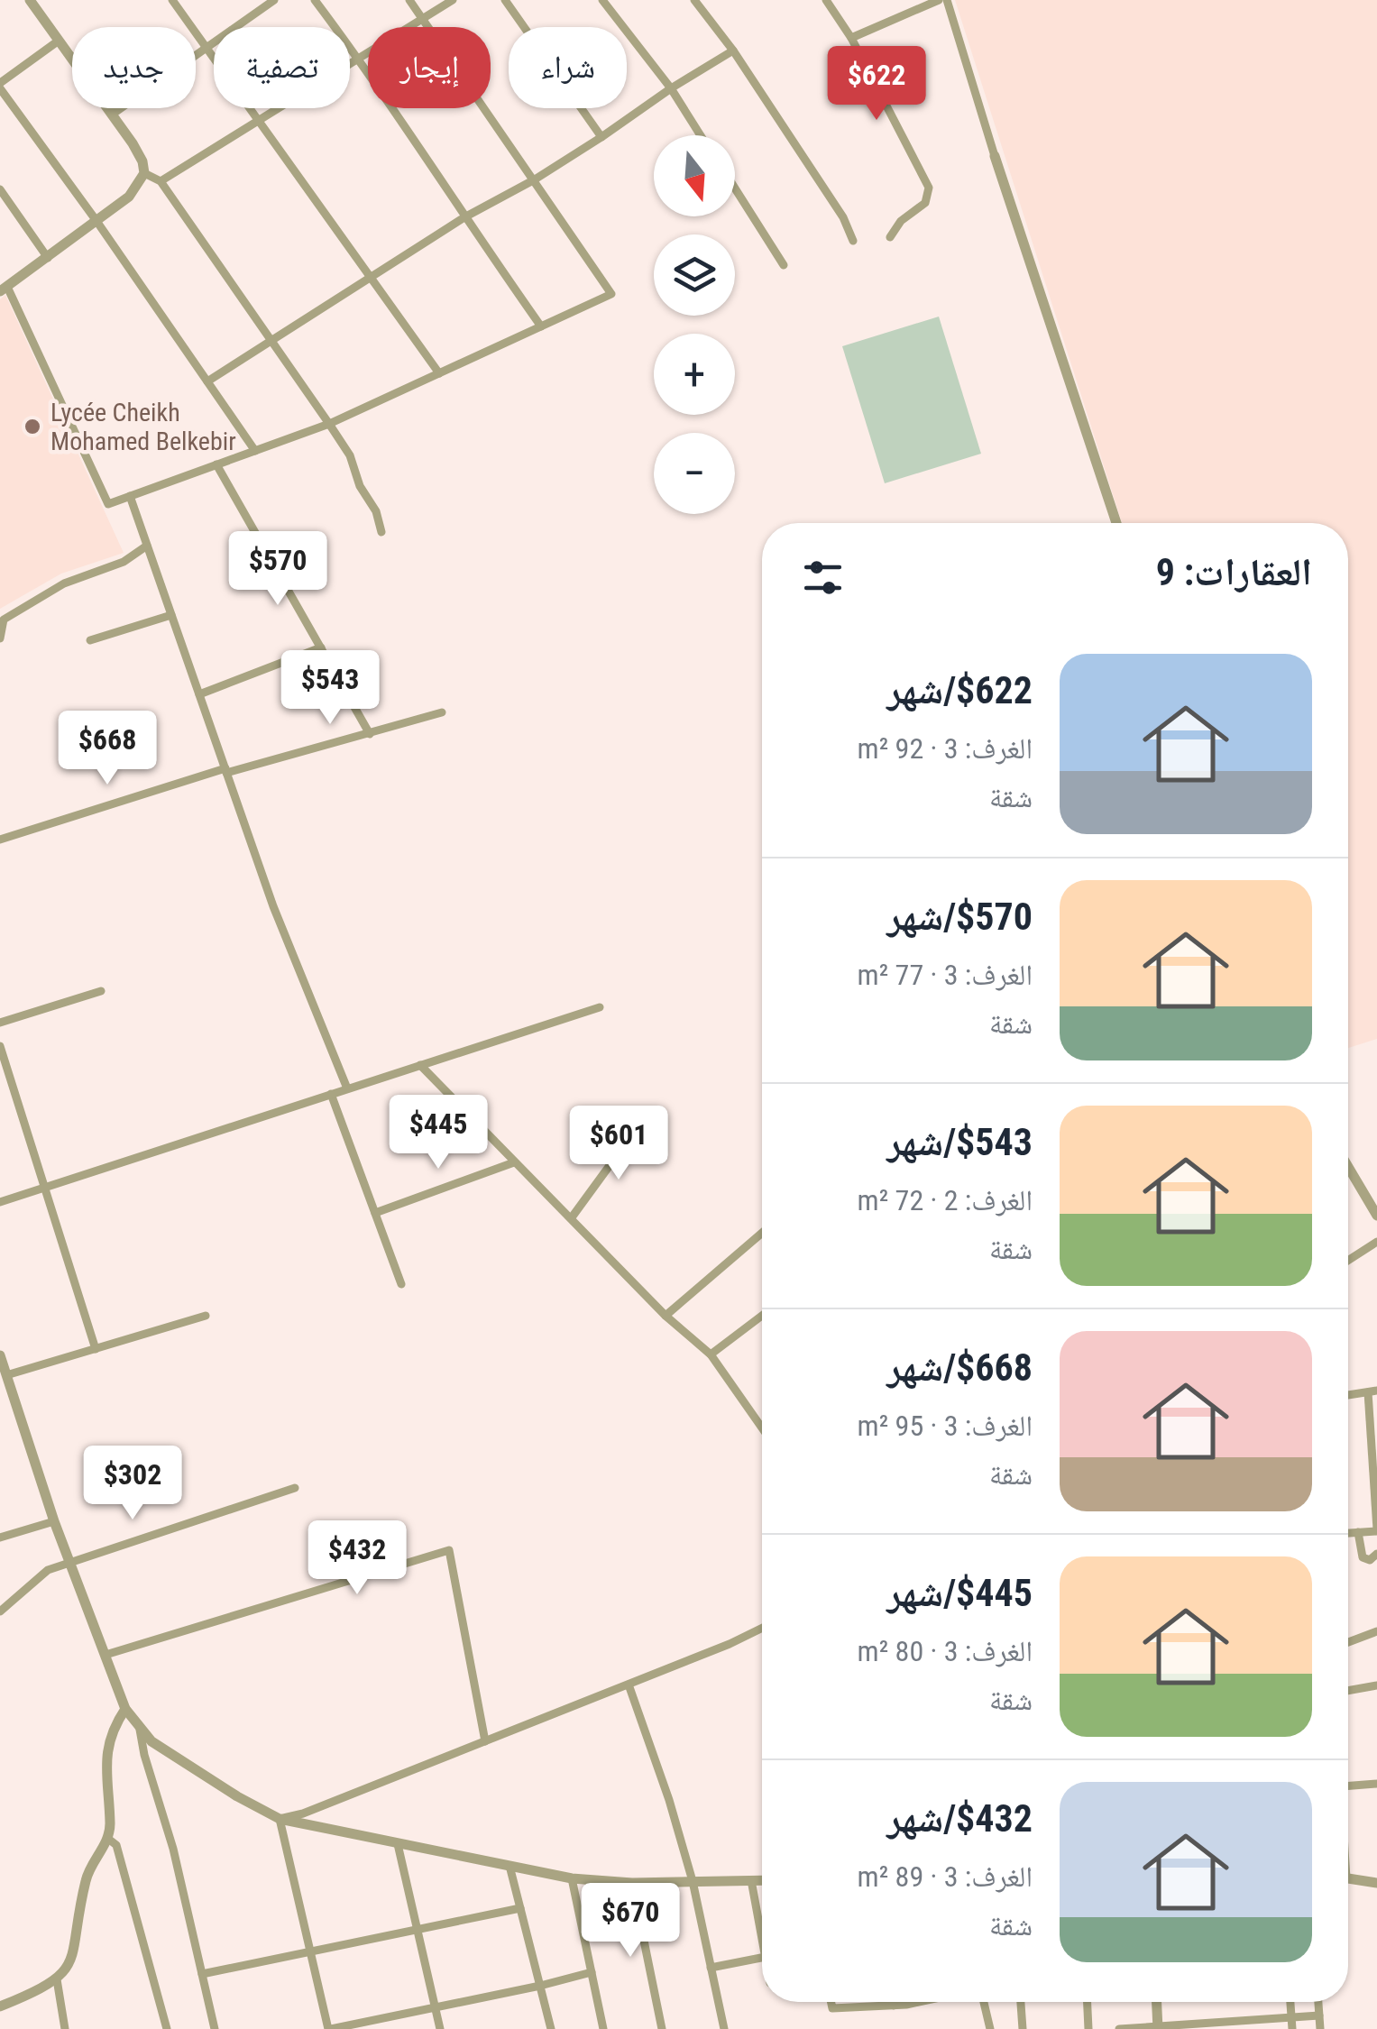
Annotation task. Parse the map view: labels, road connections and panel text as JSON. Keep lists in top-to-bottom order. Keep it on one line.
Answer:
{"places":["Lycée Cheikh Mohamed Belkebir"],"north":"bottom","page":{"chip":["شراء","إيجار","تصفية","جديد"],"price":["$622","$570","$543","$668","$445","$601","$302","$432","$670"],"map_buttons":["+","−"],"heading":"العقارات: 9","list":[{"name":"$622/شهر","note":"الغرف: 3 · 92 m² · شقة"},{"name":"$570/شهر","note":"الغرف: 3 · 77 m² · شقة"},{"name":"$543/شهر","note":"الغرف: 2 · 72 m² · شقة"},{"name":"$668/شهر","note":"الغرف: 3 · 95 m² · شقة"},{"name":"$445/شهر","note":"الغرف: 3 · 80 m² · شقة"},{"name":"$432/شهر","note":"الغرف: 3 · 89 m² · شقة"}]}}
